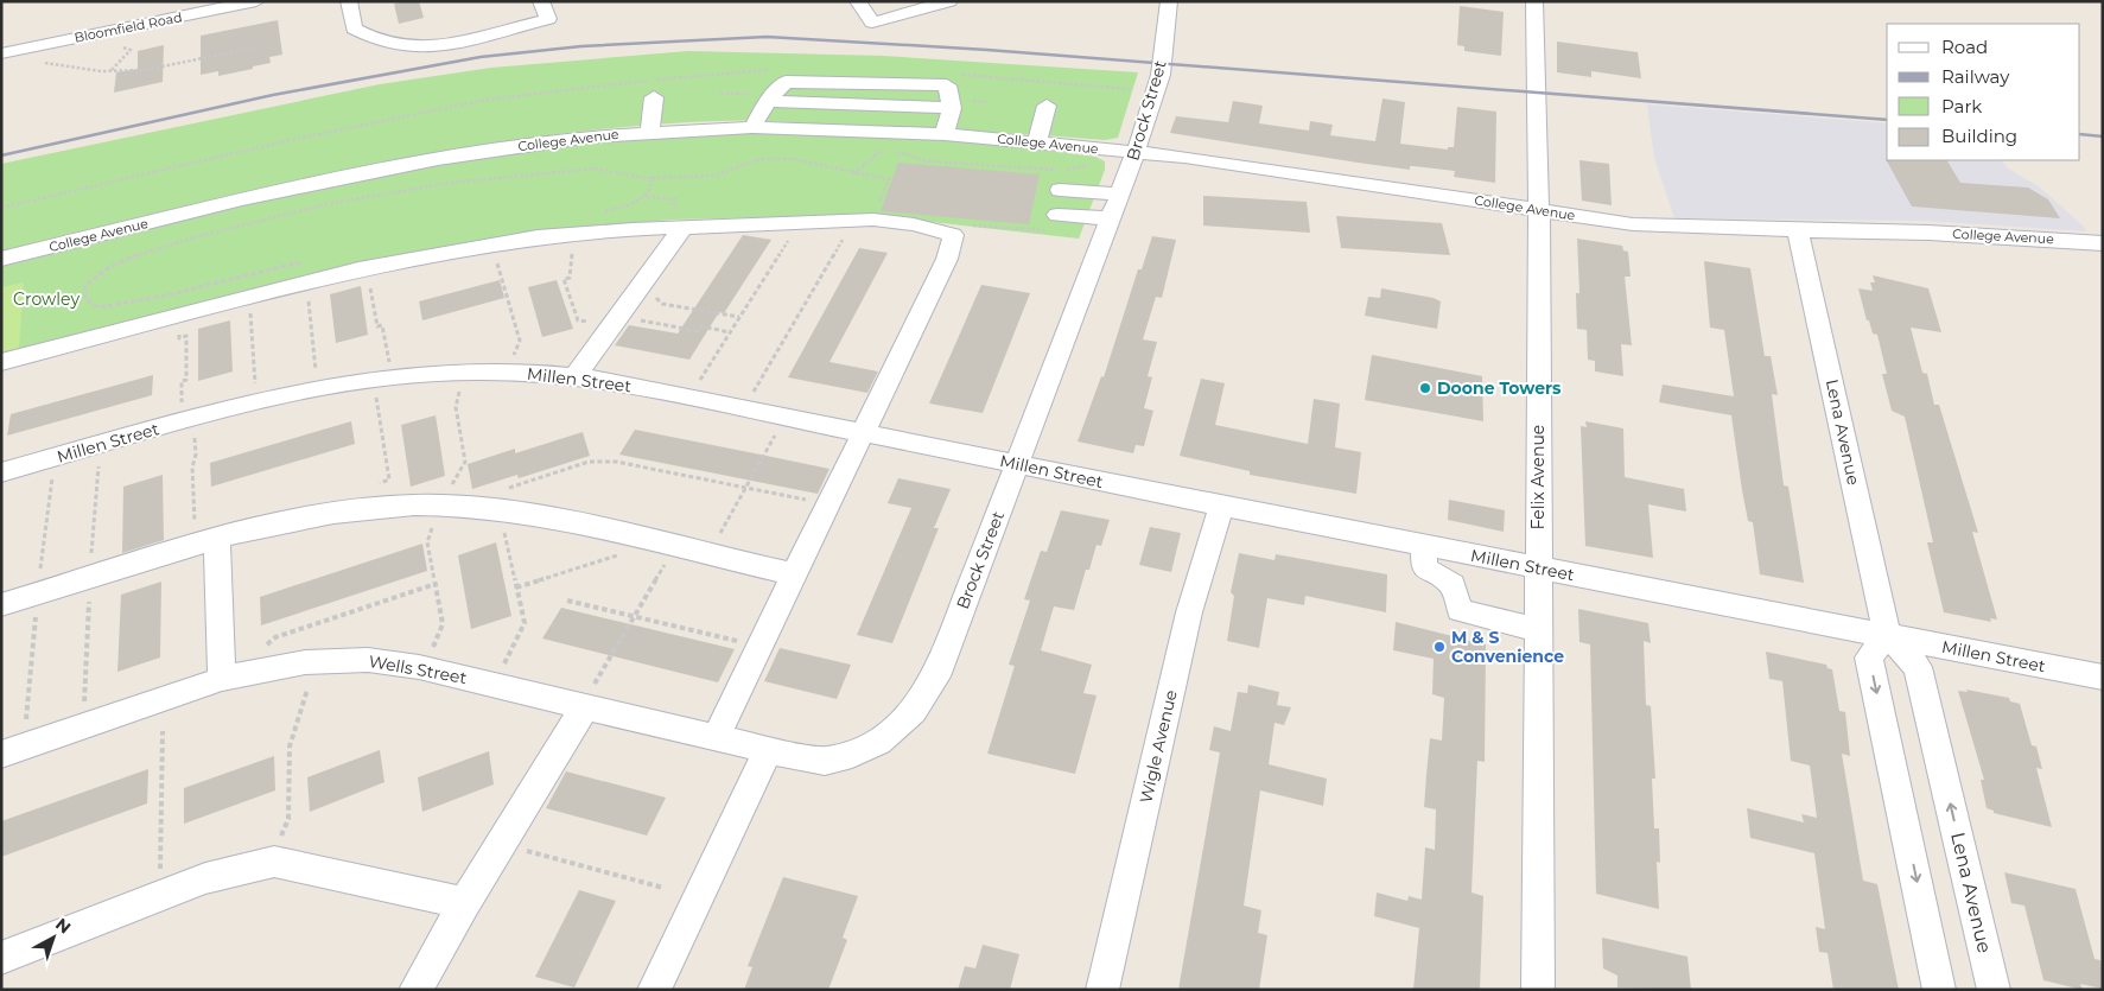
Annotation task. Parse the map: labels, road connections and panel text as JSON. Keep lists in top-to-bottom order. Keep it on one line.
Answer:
{"streets":{"street":["Bloomfield Road","Brock Street","College Avenue","Millen Street","Lena Avenue","Felix Avenue","Wells Street","Wigle Avenue"]},"crossings":[["Brock Street","College Avenue"],["Brock Street","Millen Street"],["Brock Street","Wells Street"],["College Avenue","Lena Avenue"],["College Avenue","Felix Avenue"],["Millen Street","Lena Avenue"],["Millen Street","Felix Avenue"],["Millen Street","Wigle Avenue"]],"parks":["Crowley"],"places":["Doone Towers","M & S Convenience"],"legend":["Road","Railway","Park","Building"],"north":"top right"}
